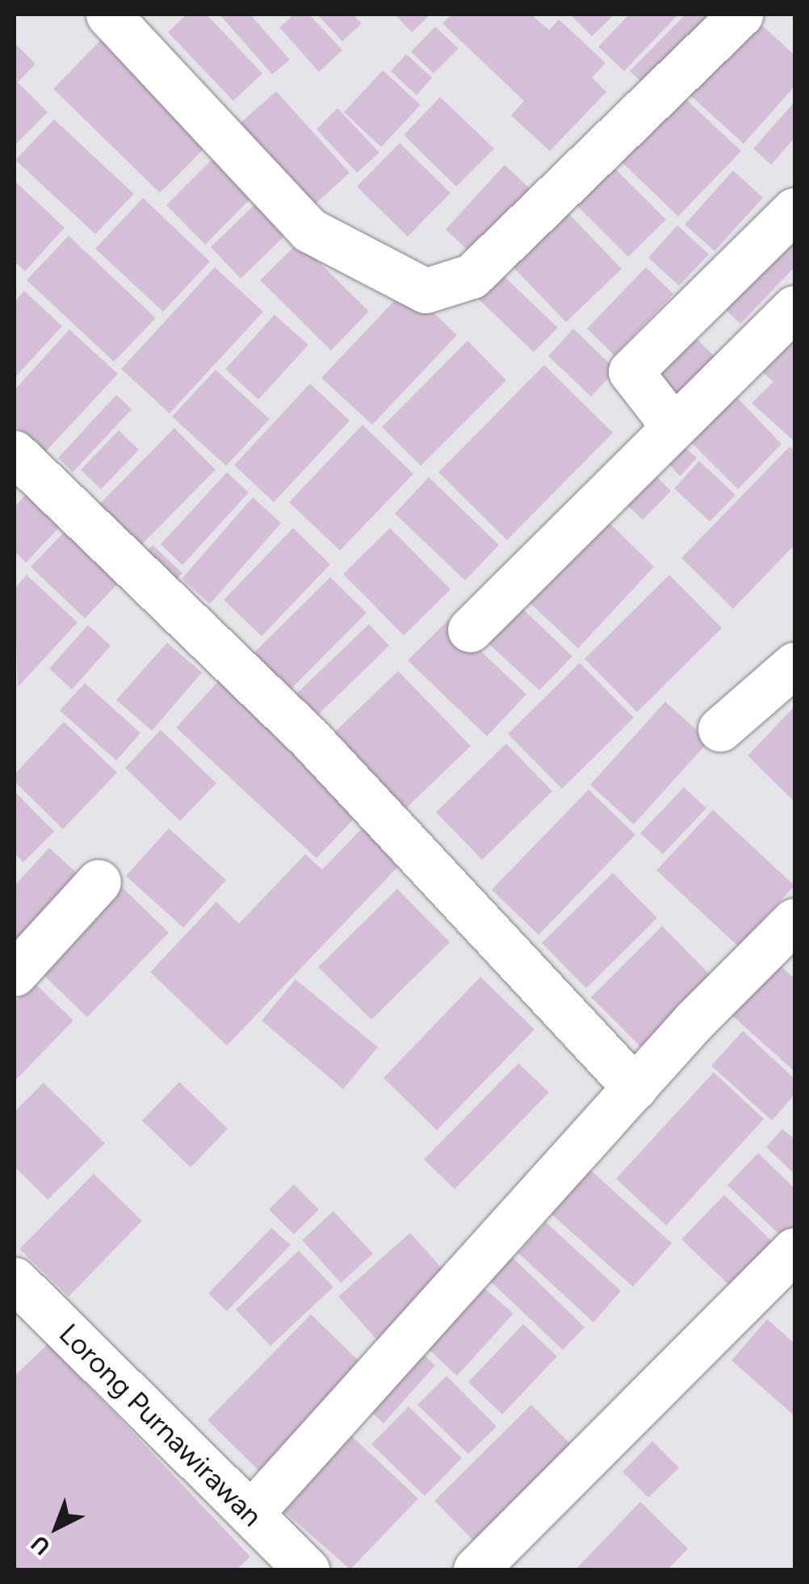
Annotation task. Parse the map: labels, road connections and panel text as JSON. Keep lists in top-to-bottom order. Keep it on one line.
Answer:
{"streets":{"street":["Lorong Purnawirawan"]},"north":"bottom left"}
